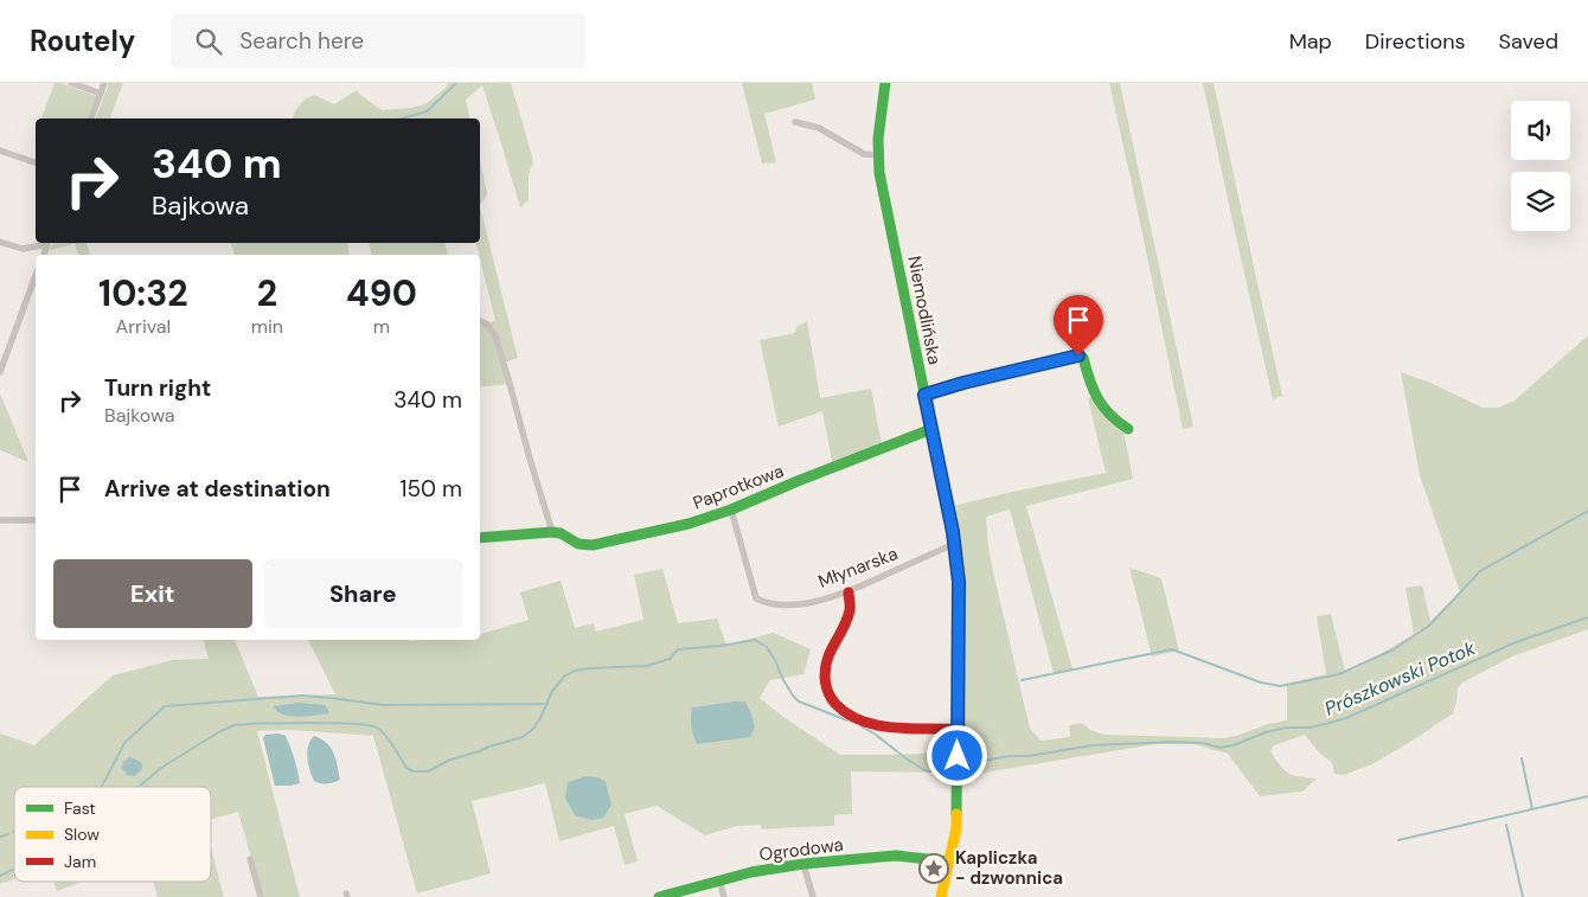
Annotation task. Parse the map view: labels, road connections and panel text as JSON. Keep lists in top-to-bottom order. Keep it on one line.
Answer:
{"streets":{"street":["Niemodlińska","Paprotkowa","Młynarska","Ogrodowa"]},"crossings":[["Niemodlińska","Paprotkowa"],["Niemodlińska","Młynarska"],["Niemodlińska","Ogrodowa"],["Paprotkowa","Młynarska"]],"water":["Prószkowski Potok"],"places":{"place":["Kapliczka - dzwonnica"]},"legend":["Fast","Slow","Jam"],"page":{"header":"Routely","search":"Search here","nav":["Map","Directions","Saved"],"turn":["340 m","Bajkowa"],"eta":["10:32","Arrival","2","min","490","m"],"list":[{"name":"Turn right","note":"Bajkowa","value":"340 m"},{"name":"Arrive at destination","value":"150 m"}],"buttons":["Exit","Share"]}}
